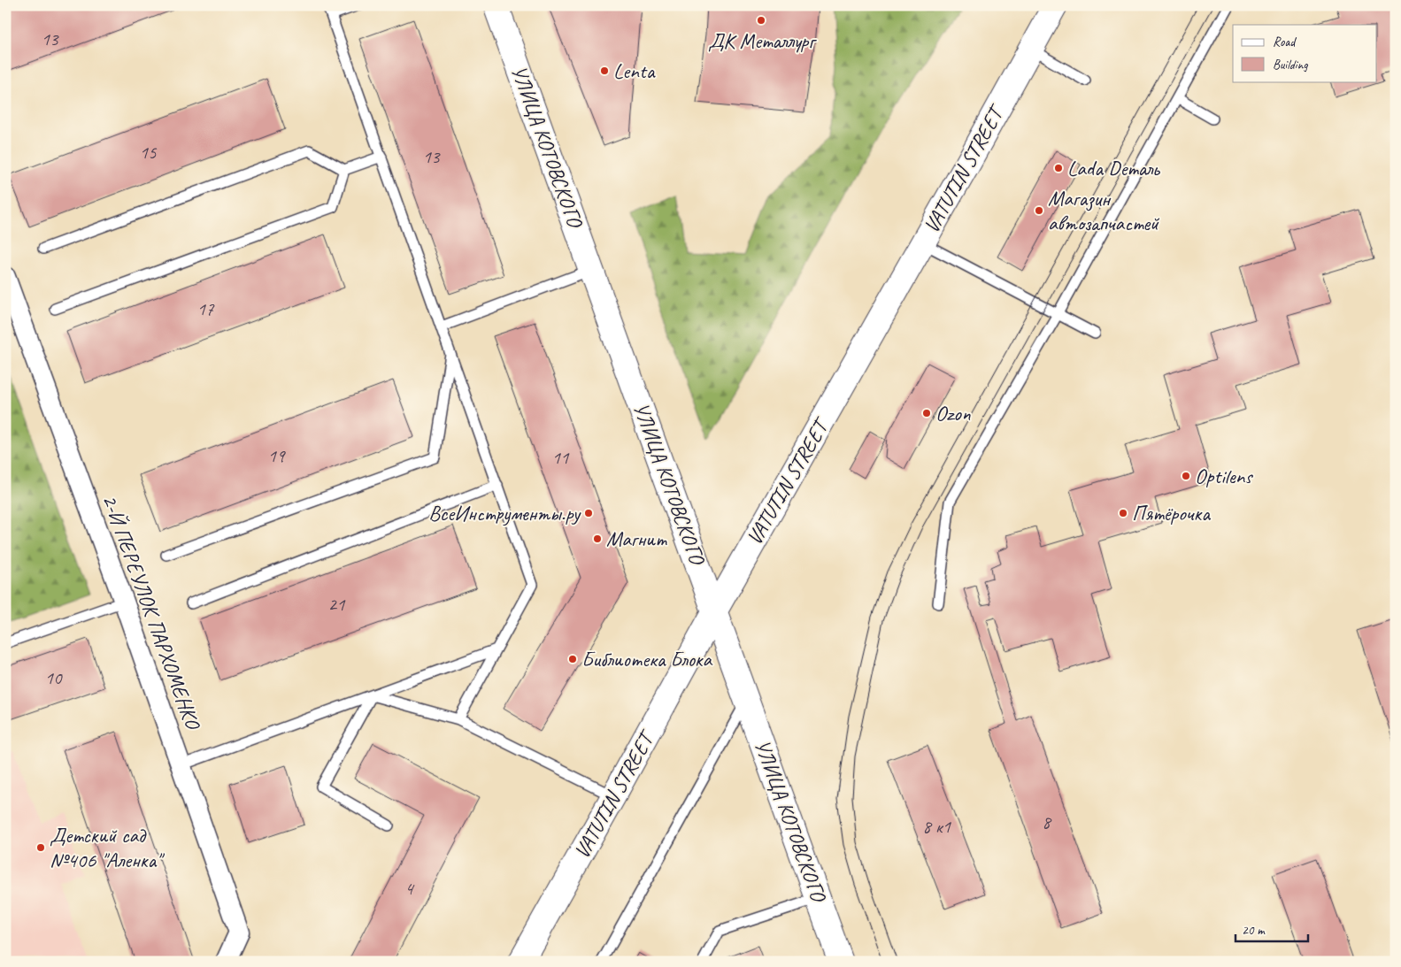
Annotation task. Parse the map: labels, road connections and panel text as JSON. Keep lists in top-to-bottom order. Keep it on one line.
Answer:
{"streets":{"main road":["УЛИЦА КОТОВСКОГО","VATUTIN STREET"],"street":["2-Й ПЕРЕУЛОК ПАРХОМЕНКО"]},"crossings":[["УЛИЦА КОТОВСКОГО","VATUTIN STREET"]],"places":["ДК Металлург","Lenta","Lada Dеталь","Магазин автозапчастей","Ozon","Optilens","ВсеИнструменты.ру","Пятёрочка","Магнит","Библиотека Блока","Детский сад №406 \"Аленка\""],"house_numbers":["13","15","13","17","19","11","21","10","8","8 к1","4"],"legend":["Road","Building"],"scale_bar":"20 m"}
